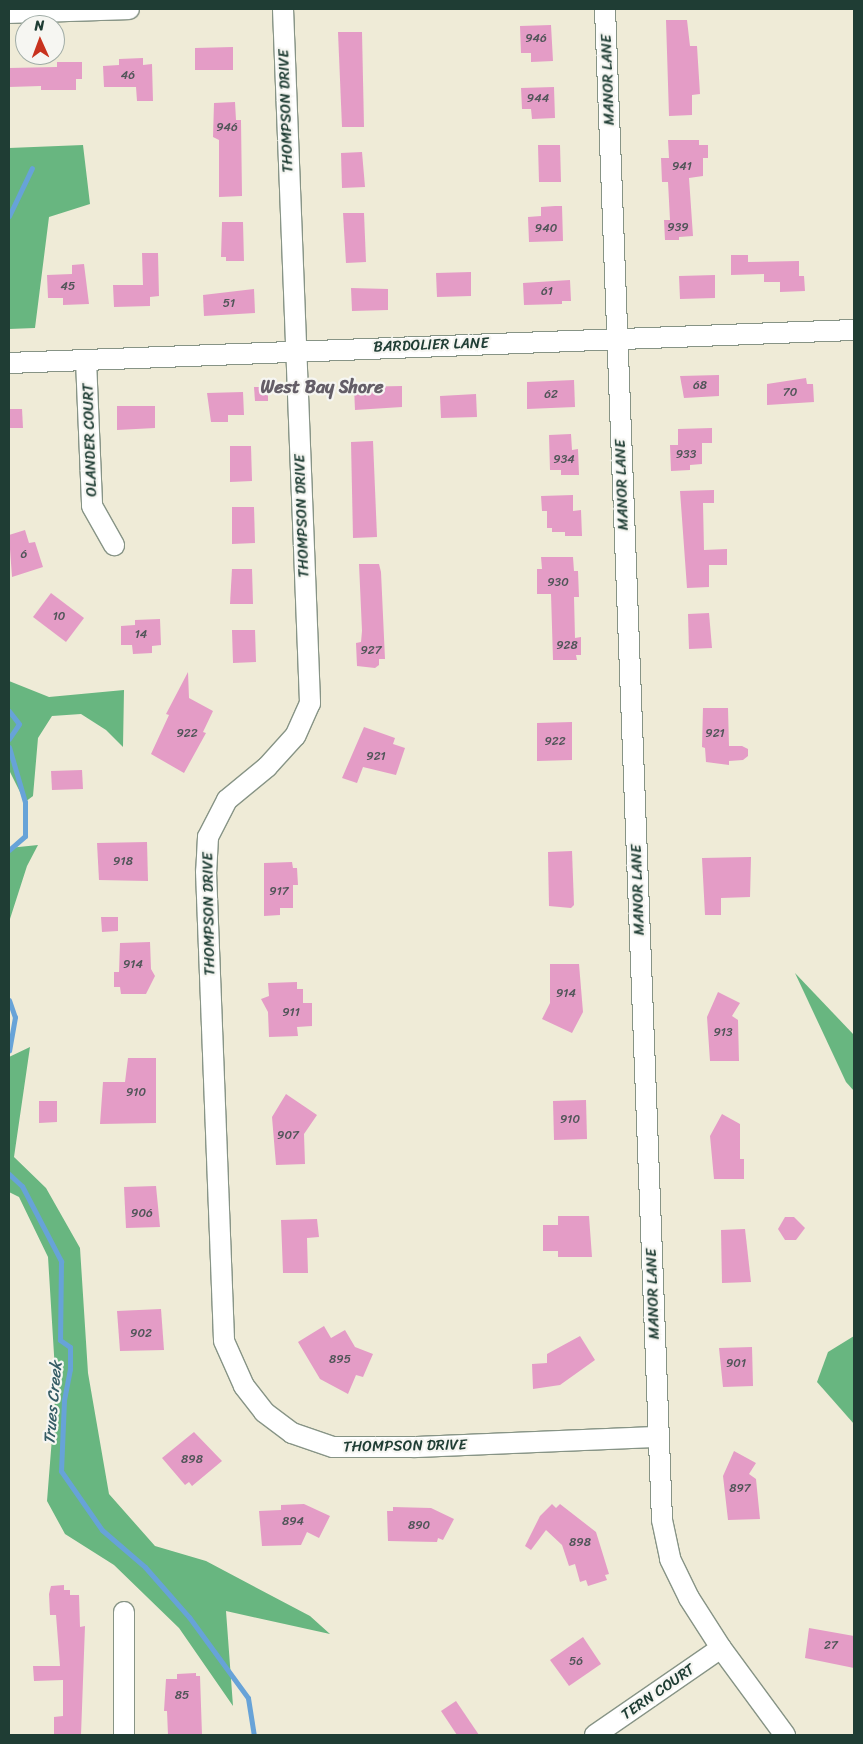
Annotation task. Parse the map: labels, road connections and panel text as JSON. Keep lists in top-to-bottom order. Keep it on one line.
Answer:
{"streets":{"street":["MANOR LANE","THOMPSON DRIVE","BARDOLIER LANE","OLANDER COURT","TERN COURT"]},"crossings":[["MANOR LANE","THOMPSON DRIVE"],["MANOR LANE","BARDOLIER LANE"],["MANOR LANE","TERN COURT"],["THOMPSON DRIVE","BARDOLIER LANE"],["BARDOLIER LANE","OLANDER COURT"]],"districts":["West Bay Shore"],"water":["Trues Creek"],"house_numbers":["946","46","944","946","941","939","940","45","61","51","68","70","62","933","934","6","930","10","14","928","927","922","921","922","921","918","917","914","914","911","913","910","910","907","906","902","895","901","898","897","894","890","898","27","56","85"],"north":"top"}
